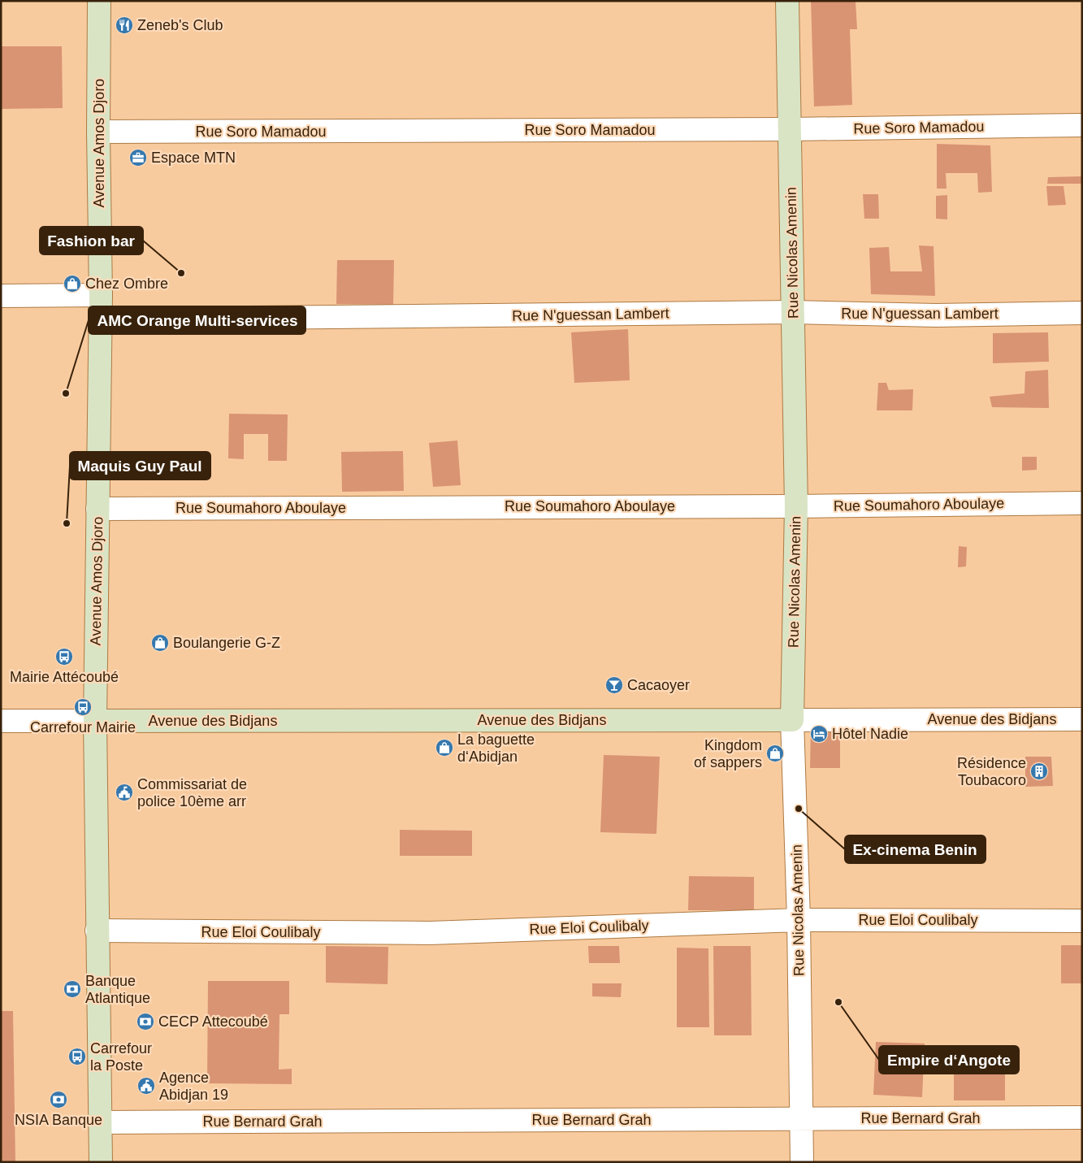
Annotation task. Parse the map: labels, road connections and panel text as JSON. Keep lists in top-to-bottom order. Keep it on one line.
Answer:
{"streets":{"street":["Rue Soro Mamadou","Avenue Amos Djoro","Rue Nicolas Amenin","Rue N'guessan Lambert","Rue Soumahoro Aboulaye","Avenue des Bidjans","Rue Eloi Coulibaly","Rue Bernard Grah"]},"crossings":[["Rue Soro Mamadou","Avenue Amos Djoro"],["Rue Soro Mamadou","Rue Nicolas Amenin"],["Avenue Amos Djoro","Rue N'guessan Lambert"],["Avenue Amos Djoro","Rue Soumahoro Aboulaye"],["Avenue Amos Djoro","Avenue des Bidjans"],["Avenue Amos Djoro","Rue Eloi Coulibaly"],["Avenue Amos Djoro","Rue Bernard Grah"],["Rue Nicolas Amenin","Rue N'guessan Lambert"],["Rue Nicolas Amenin","Rue Soumahoro Aboulaye"],["Rue Nicolas Amenin","Avenue des Bidjans"],["Rue Nicolas Amenin","Rue Eloi Coulibaly"],["Rue Nicolas Amenin","Rue Bernard Grah"]],"places":{"restaurant":["Zeneb's Club"],"office":["Espace MTN"],"other":["Fashion bar","AMC Orange Multi-services","Maquis Guy Paul","Ex-cinema Benin","Empire d‘Angote"],"shop":["Chez Ombre","Boulangerie G-Z","La baguette d‘Abidjan","Kingdom of sappers"],"bus stop":["Mairie Attécoubé","Carrefour Mairie","Carrefour la Poste"],"bar":["Cacaoyer"],"hotel":["Hôtel Nadie"],"building":["Résidence Toubacoro"],"public building":["Commissariat de police 10ème arr","Agence Abidjan 19"],"bank":["Banque Atlantique","CECP Attecoubé","NSIA Banque"]}}
